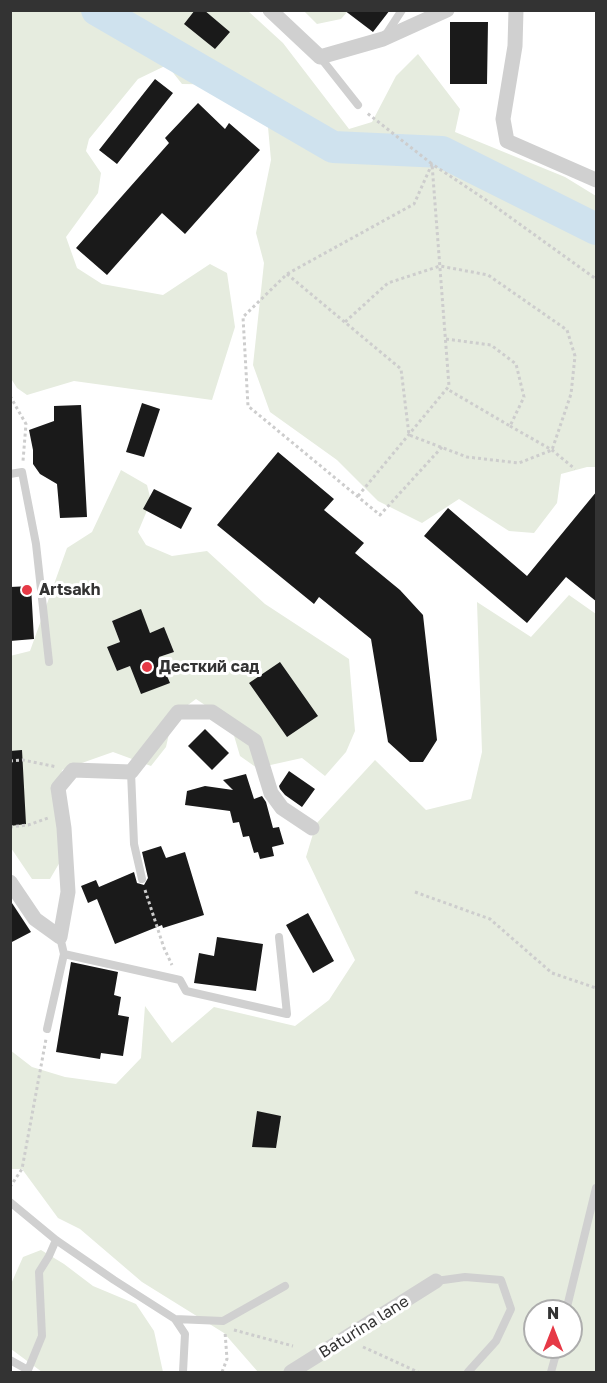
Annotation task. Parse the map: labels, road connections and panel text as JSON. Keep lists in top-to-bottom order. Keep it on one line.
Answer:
{"streets":{"street":["Baturina lane"]},"places":["Artsakh","Десткий сад"],"north":"top"}
